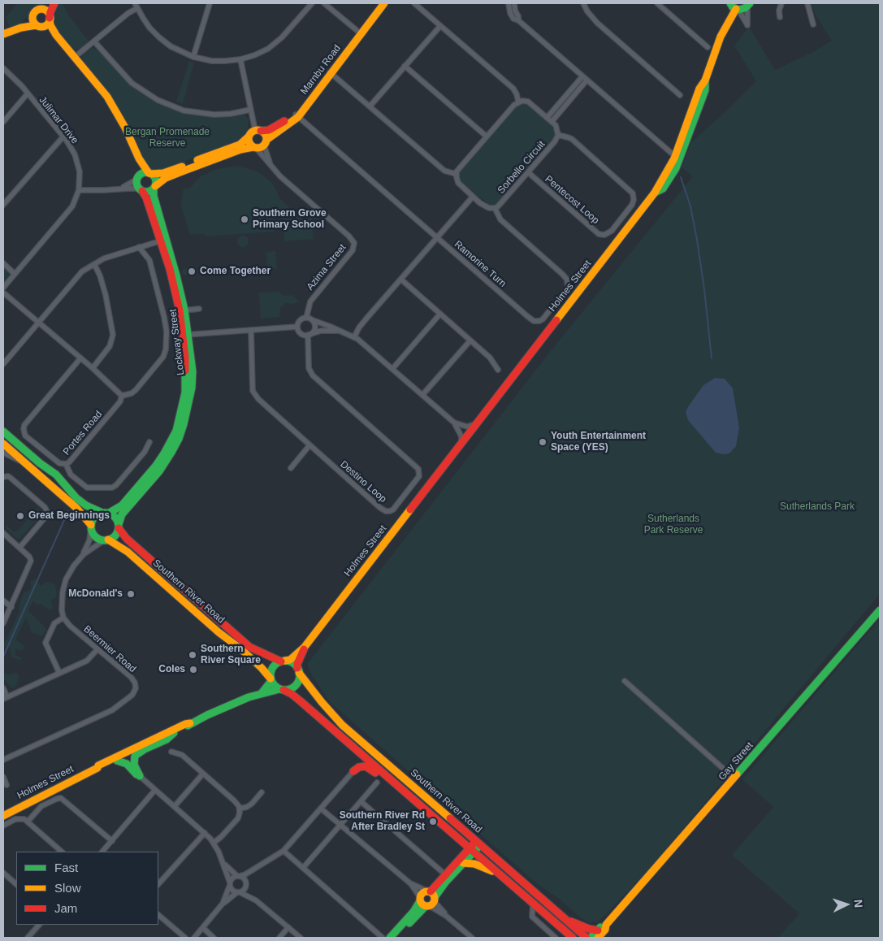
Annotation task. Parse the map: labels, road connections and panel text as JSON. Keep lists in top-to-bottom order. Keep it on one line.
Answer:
{"streets":{"main road":["Marnbu Road","Holmes Street","Lockway Street","Southern River Road","Gay Street"],"street":["Julimar Drive","Sorbello Circuit","Pentecost Loop","Ramorine Turn","Azima Street","Portes Road","Destino Loop","Beermier Road"]},"crossings":[["Marnbu Road","Ramorine Turn"],["Sorbello Circuit","Pentecost Loop"],["Sorbello Circuit","Ramorine Turn"],["Azima Street","Destino Loop"],["Holmes Street","Southern River Road"],["Lockway Street","Southern River Road"]],"parks":["Bergan Promenade Reserve","Sutherlands Park","Sutherlands Park Reserve"],"places":["Southern Grove Primary School","Come Together","Youth Entertainment Space (YES)","Great Beginnings","McDonald's","Southern River Square","Coles","Southern River Rd After Bradley St"],"legend":["Fast","Slow","Jam"],"north":"right"}
